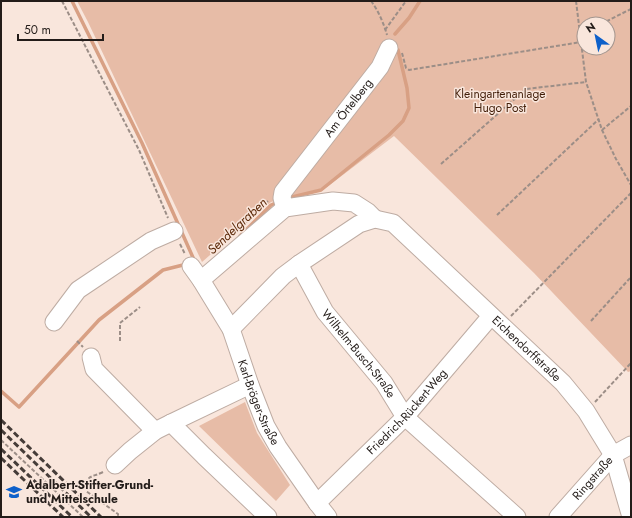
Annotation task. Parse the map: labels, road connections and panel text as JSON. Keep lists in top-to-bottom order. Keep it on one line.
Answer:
{"streets":{"street":["Am Örtelberg","Eichendorffstraße","Wilhelm-Busch-Straße","Karl-Bröger-Straße","Friedrich-Rückert-Weg","Ringstraße"]},"crossings":[["Am Örtelberg","Eichendorffstraße"],["Eichendorffstraße","Friedrich-Rückert-Weg"],["Eichendorffstraße","Ringstraße"],["Wilhelm-Busch-Straße","Friedrich-Rückert-Weg"],["Karl-Bröger-Straße","Friedrich-Rückert-Weg"]],"water":["Sendelgraben"],"parks":["Kleingartenanlage Hugo Post"],"places":{"school or university":["Adalbert-Stifter-Grund- und Mittelschule"]},"scale_bar":"50 m","north":"top left"}
